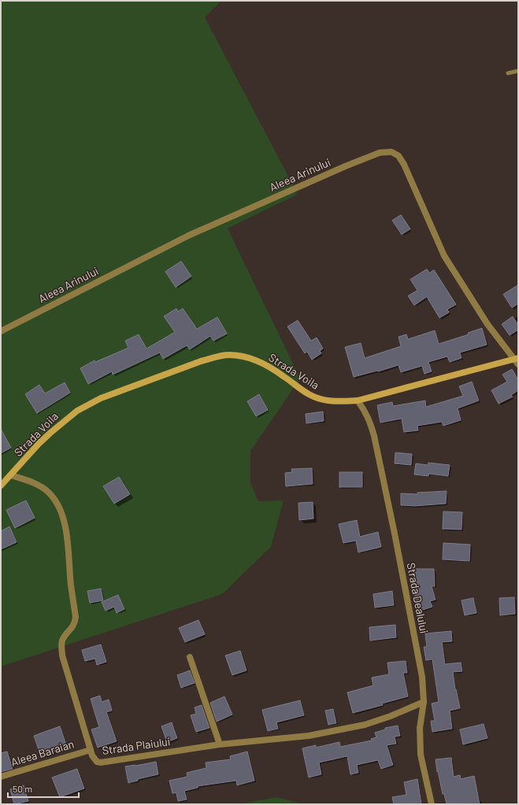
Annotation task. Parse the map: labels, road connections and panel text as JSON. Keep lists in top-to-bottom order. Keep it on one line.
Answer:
{"streets":{"main road":["Strada Voila"],"street":["Aleea Arinului","Strada Dealului","Strada Plaiului","Aleea Baraian"]},"crossings":[["Aleea Arinului","Strada Voila"],["Strada Voila","Strada Dealului"],["Strada Voila","Strada Plaiului"],["Strada Dealului","Strada Plaiului"],["Strada Plaiului","Aleea Baraian"]],"scale_bar":"50 m"}
